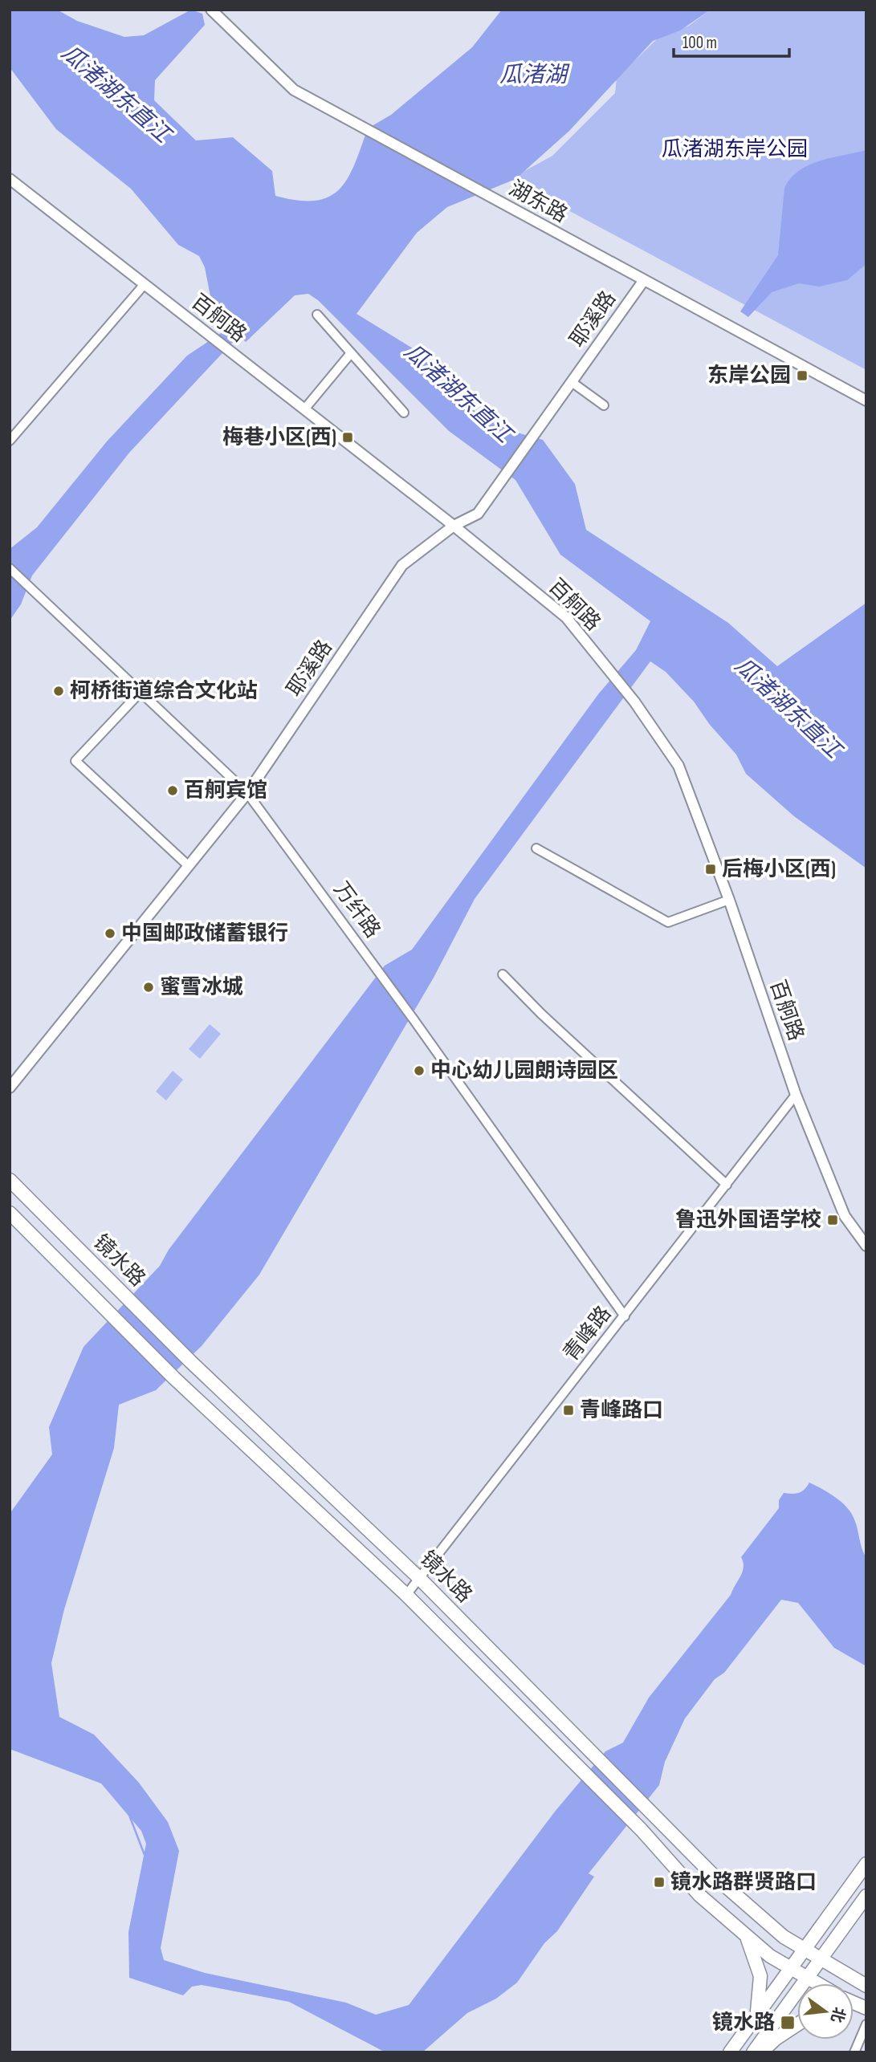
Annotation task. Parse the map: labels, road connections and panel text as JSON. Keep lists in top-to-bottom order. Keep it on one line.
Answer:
{"streets":{"main road":["镜水路"],"street":["湖东路","百舸路","耶溪路","万纤路","青峰路"]},"crossings":[["湖东路","耶溪路"],["百舸路","耶溪路"],["百舸路","青峰路"],["耶溪路","万纤路"],["万纤路","青峰路"],["镜水路","青峰路"]],"water":["瓜渚湖","瓜渚湖东直江"],"parks":["瓜渚湖东岸公园"],"places":{"transit":["东岸公园","梅巷小区(西)","后梅小区(西)","鲁迅外国语学校","青峰路口","镜水路群贤路口","镜水路"],"other":["柯桥街道综合文化站","百舸宾馆","中国邮政储蓄银行","蜜雪冰城","中心幼儿园朗诗园区"]},"scale_bar":"100 m","north":"right"}
